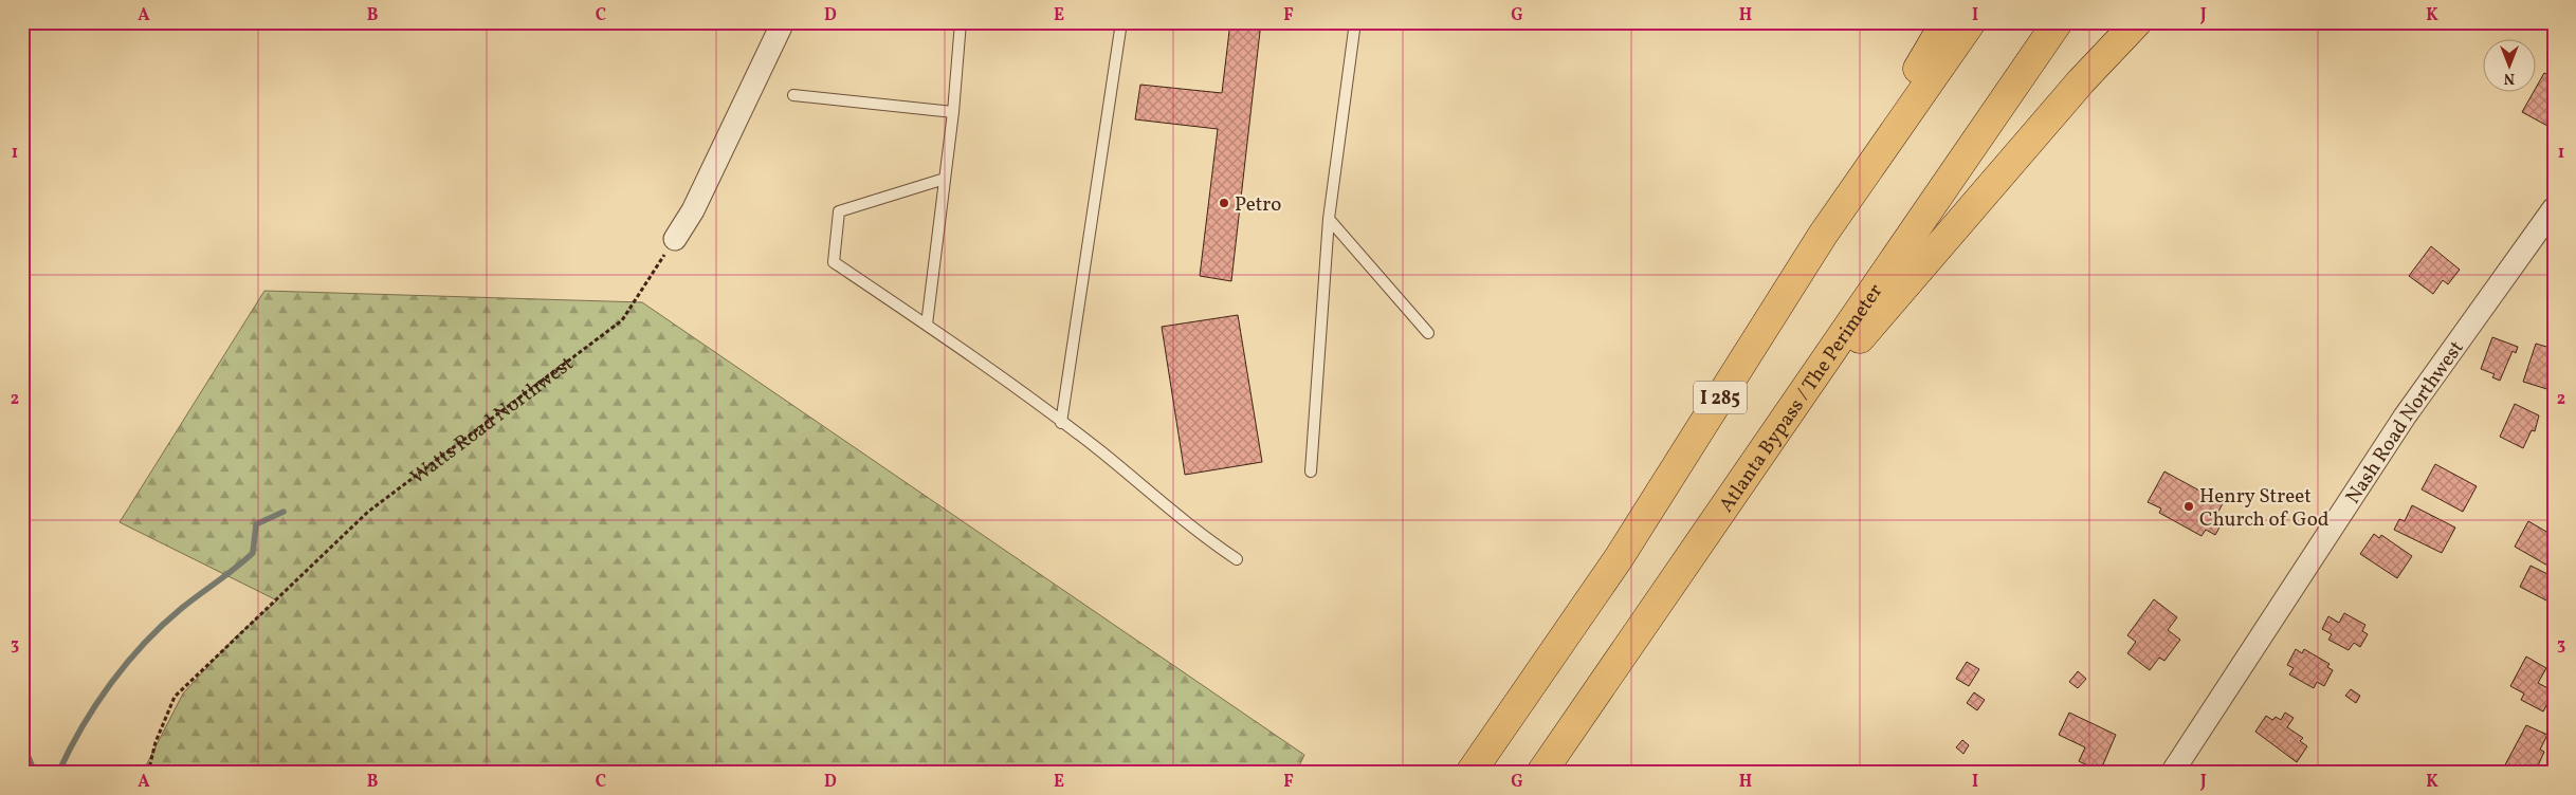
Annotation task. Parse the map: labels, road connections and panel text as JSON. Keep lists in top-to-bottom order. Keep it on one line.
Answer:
{"streets":{"highway":["I 285","Atlanta Bypass / The Perimeter"],"street":["Nash Road Northwest"],"path":["Watts Road Northwest"]},"places":["Petro","Henry Street Church of God"],"north":"bottom","grid":{"columns":["A","B","C","D","E","F","G","H","I","J","K"],"rows":["1","2","3"]}}
